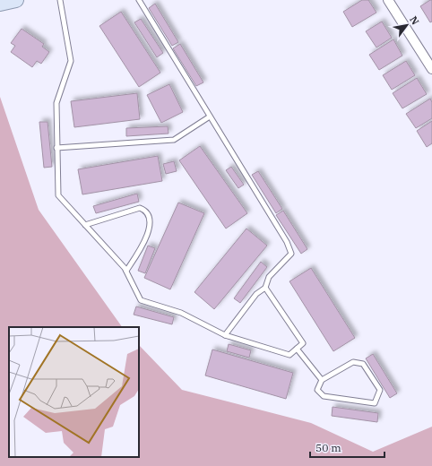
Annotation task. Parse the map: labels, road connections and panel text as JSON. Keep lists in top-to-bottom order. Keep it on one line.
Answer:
{"scale_bar":"50 m","north":"top right"}
